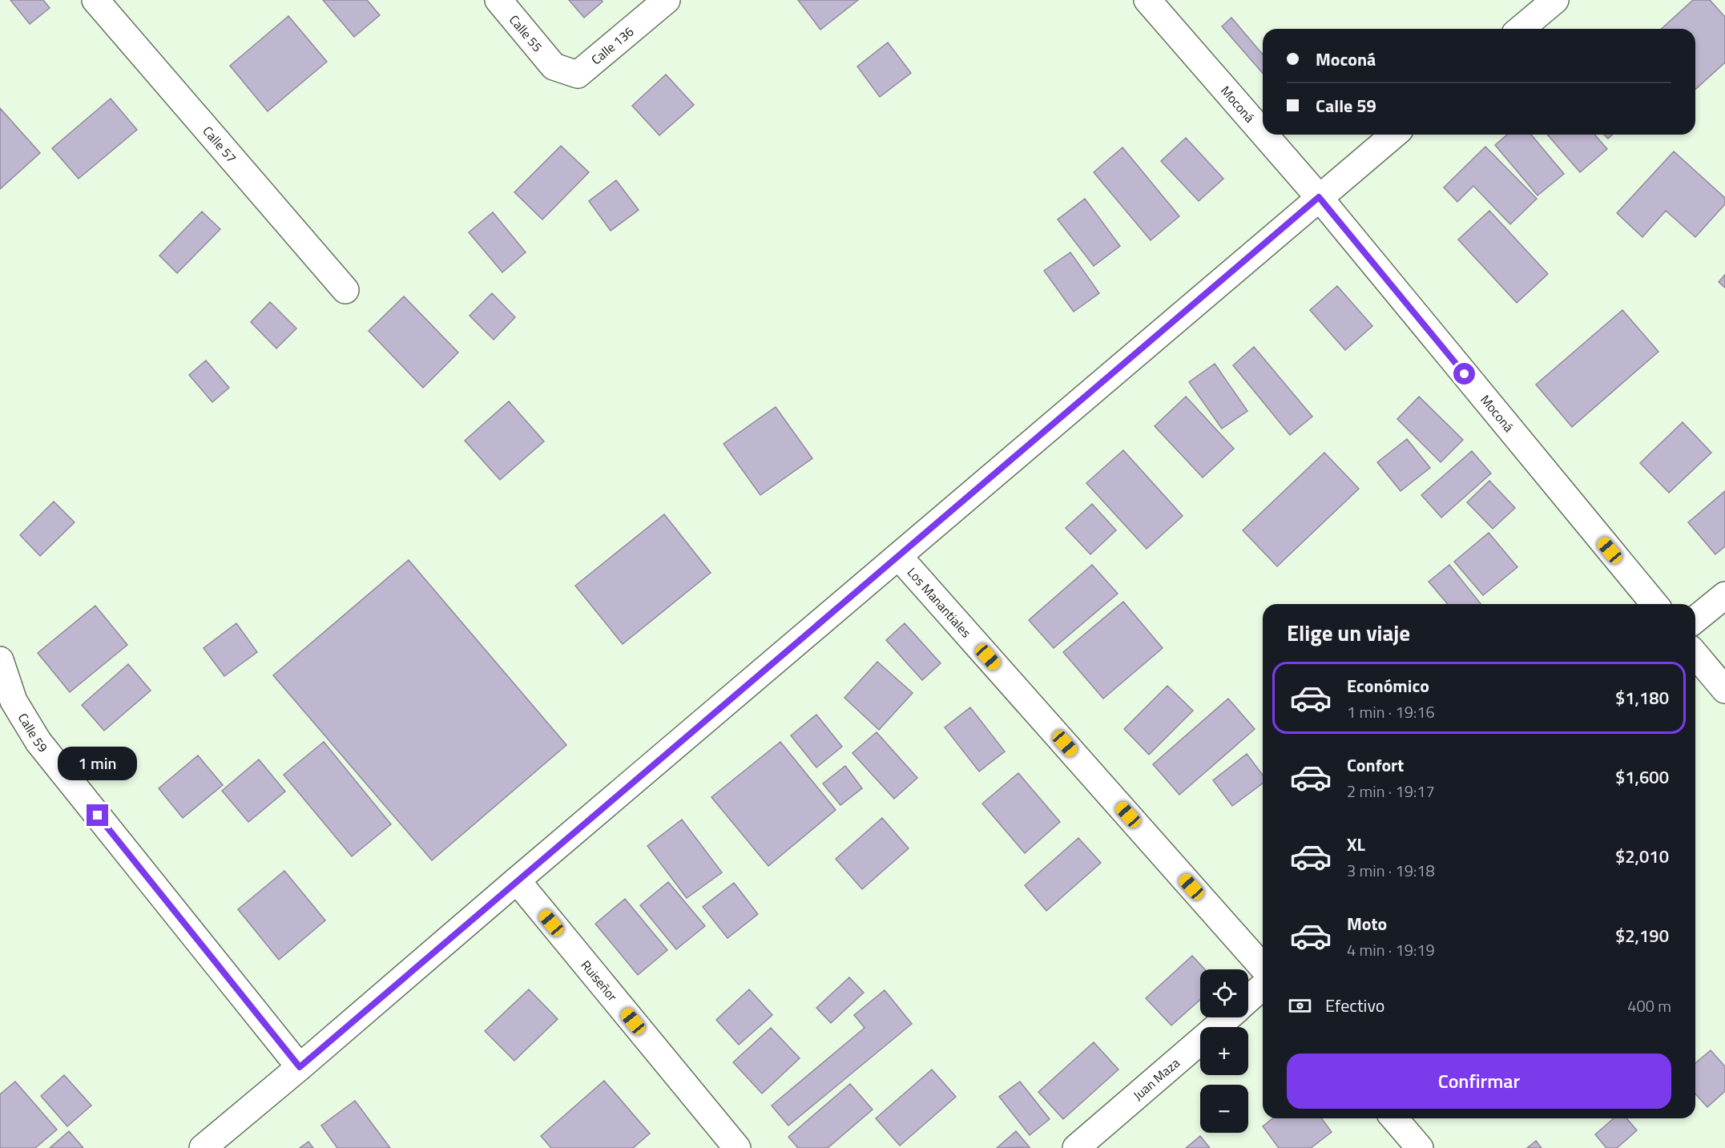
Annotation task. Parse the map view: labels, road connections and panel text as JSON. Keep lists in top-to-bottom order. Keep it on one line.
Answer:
{"streets":{"street":["Calle 55","Calle 136","Moconá","Calle 57","Los Manantiales","Calle 59","Ruiseñor","Juan Maza"]},"crossings":[["Calle 55","Calle 136"]],"page":{"banner":["Moconá","Calle 59"],"heading":"Elige un viaje","list":[{"name":"Económico","note":"1 min · 19:16","value":"$1,180"},{"name":"Confort","note":"2 min · 19:17","value":"$1,600"},{"name":"XL","note":"3 min · 19:18","value":"$2,010"},{"name":"Moto","note":"4 min · 19:19","value":"$2,190"}],"bubble":"1 min","map_buttons":["+","−"],"pay":["Efectivo","400 m"],"buttons":"Confirmar"}}
